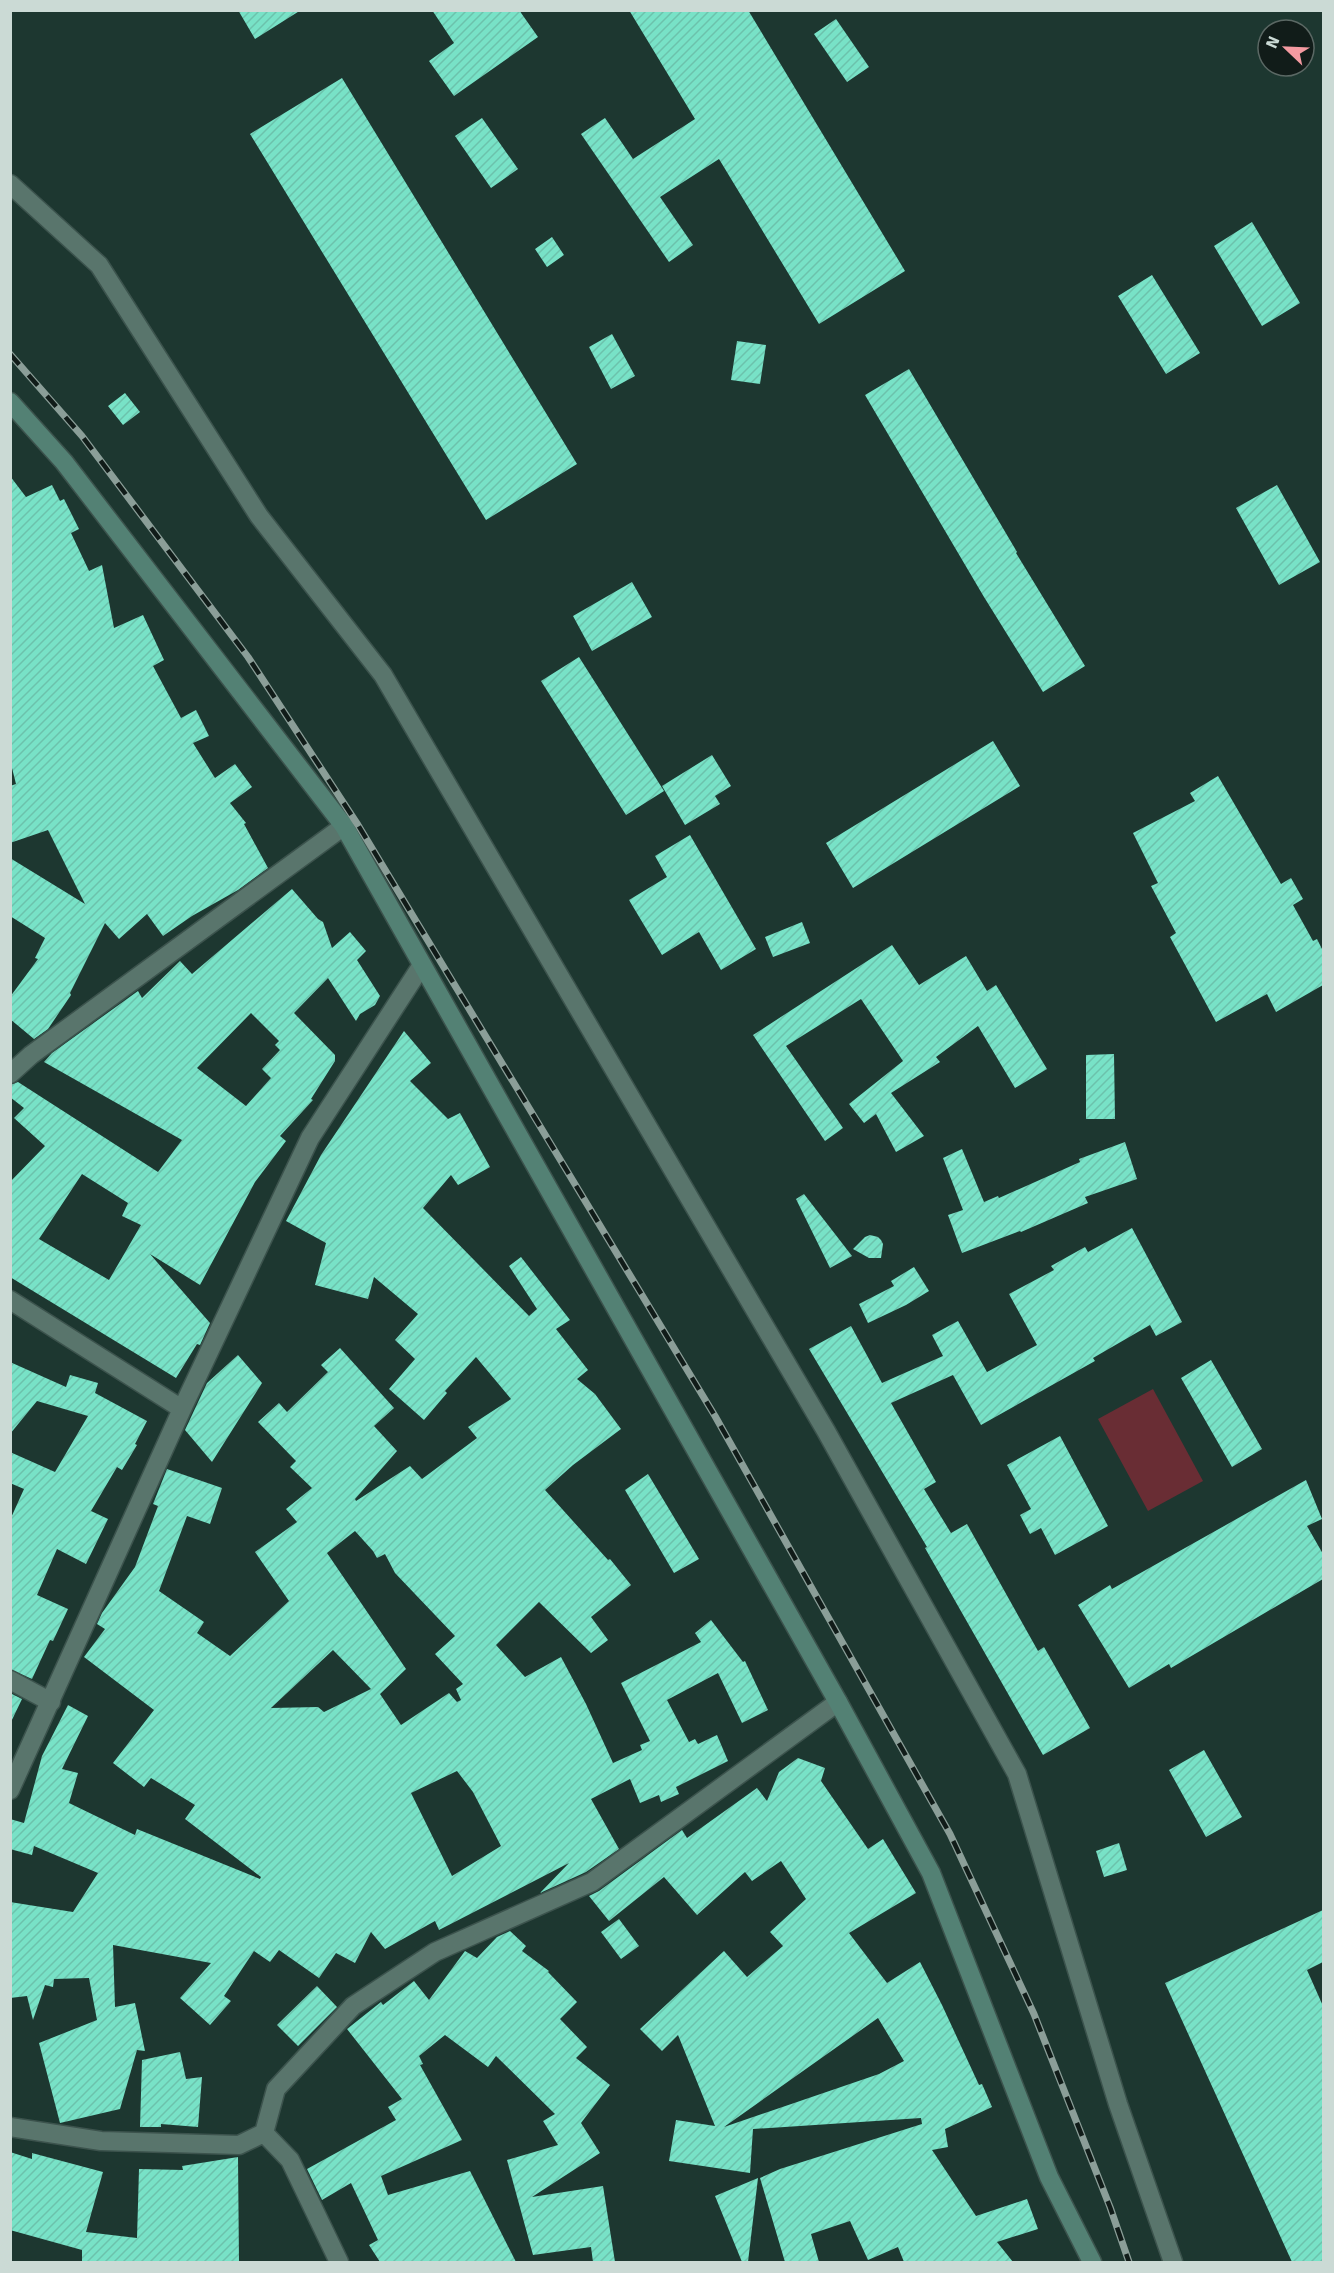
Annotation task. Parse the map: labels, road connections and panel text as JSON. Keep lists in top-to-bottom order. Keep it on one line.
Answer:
{"north":"top left"}
